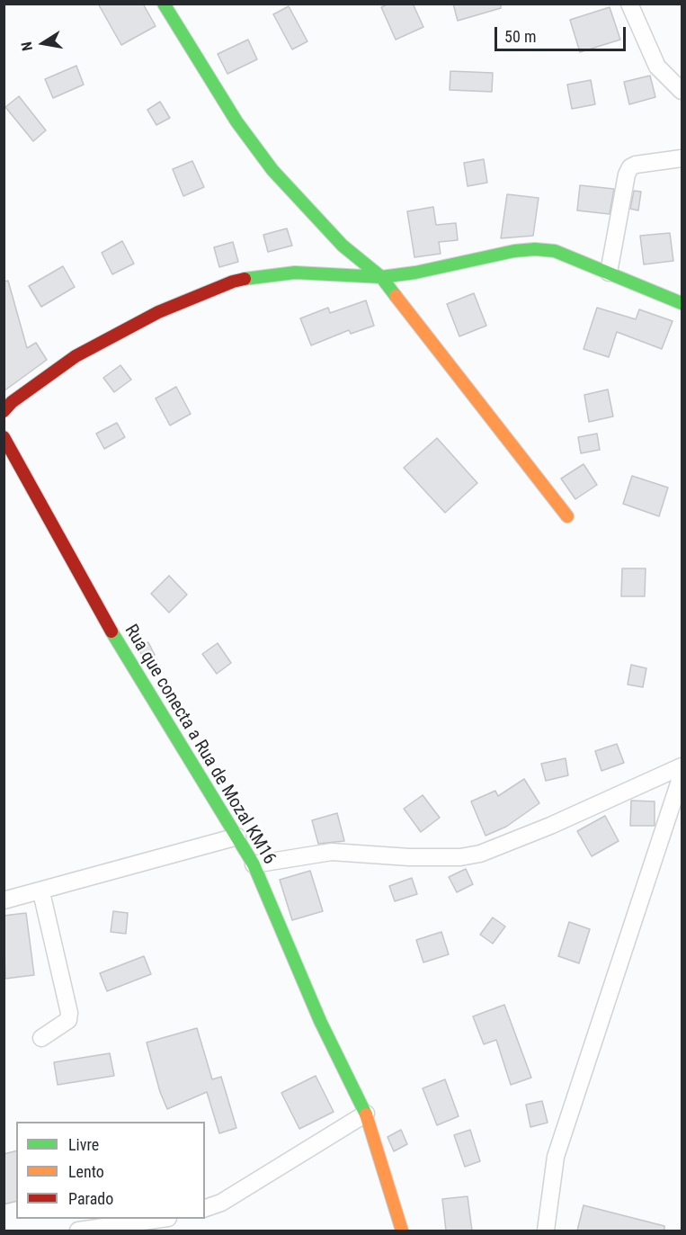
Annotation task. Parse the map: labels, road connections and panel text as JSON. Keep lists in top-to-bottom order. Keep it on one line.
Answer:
{"streets":{"street":["Rua que conecta a Rua de Mozal KM16"]},"legend":["Livre","Lento","Parado"],"scale_bar":"50 m","north":"left"}
